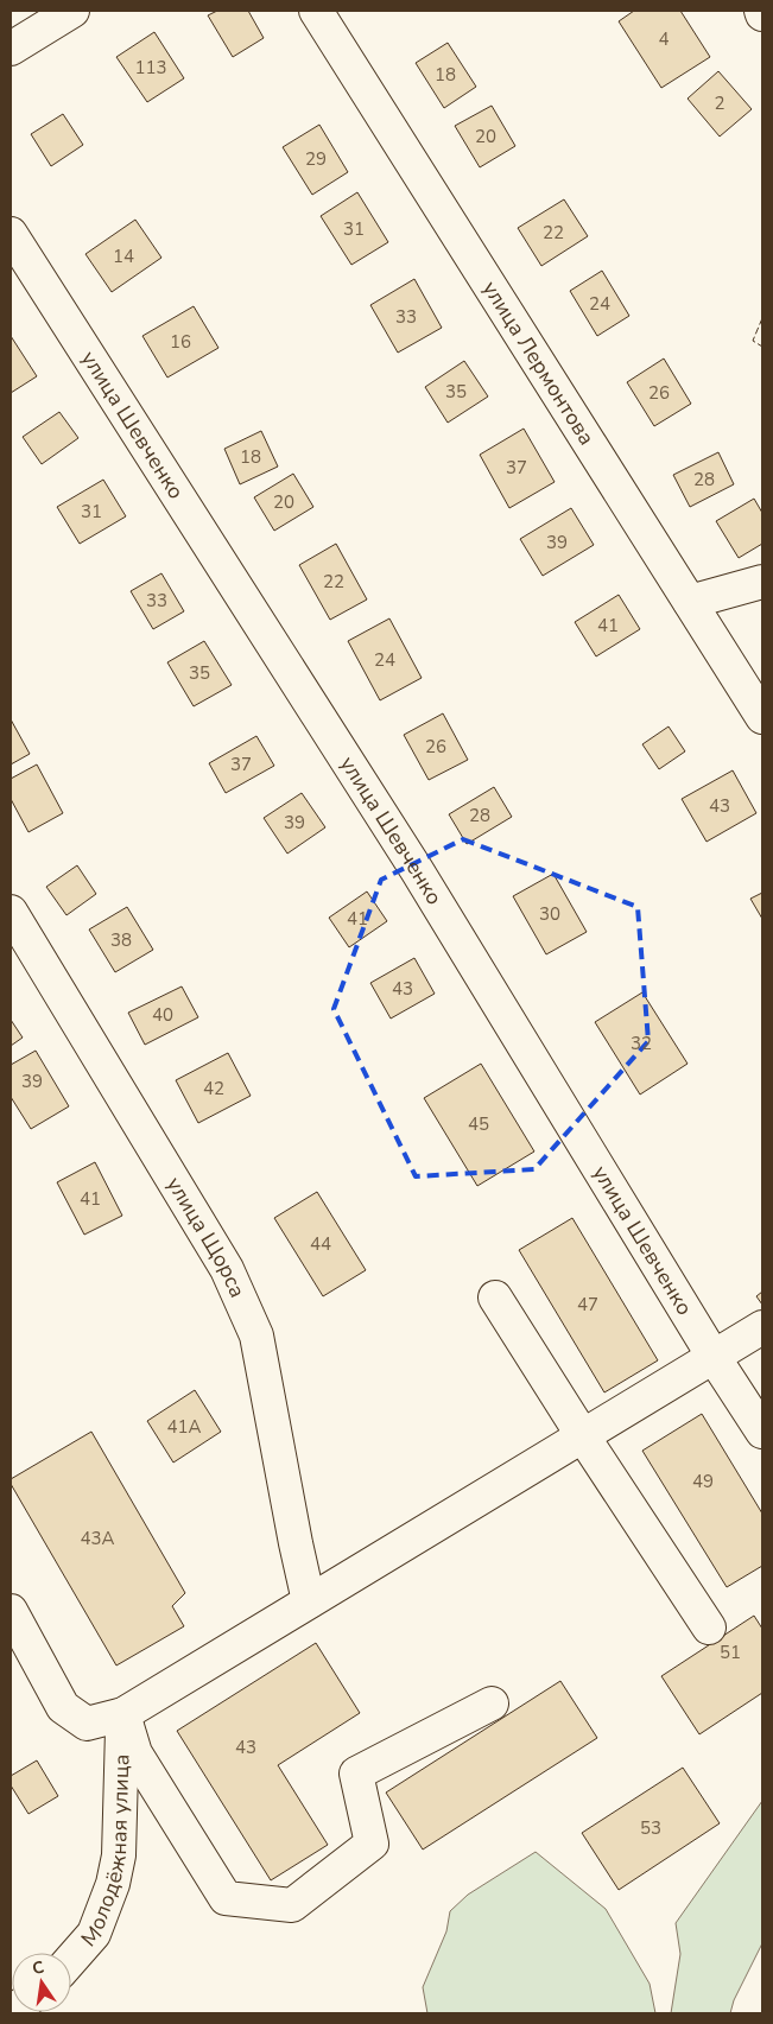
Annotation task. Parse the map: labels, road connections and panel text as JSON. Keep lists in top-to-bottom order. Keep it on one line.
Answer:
{"streets":{"street":["улица Лермонтова","улица Шевченко","улица Щорса","Молодёжная улица"]},"house_numbers":["4","113","18","2","20","29","31","22","14","24","33","16","35","26","18","37","28","20","31","39","22","33","41","24","35","26","37","43","28","39","30","41","38","43","40","32","39","42","45","41","44","47","41А","49","43А","51","43","53"],"north":"top"}
